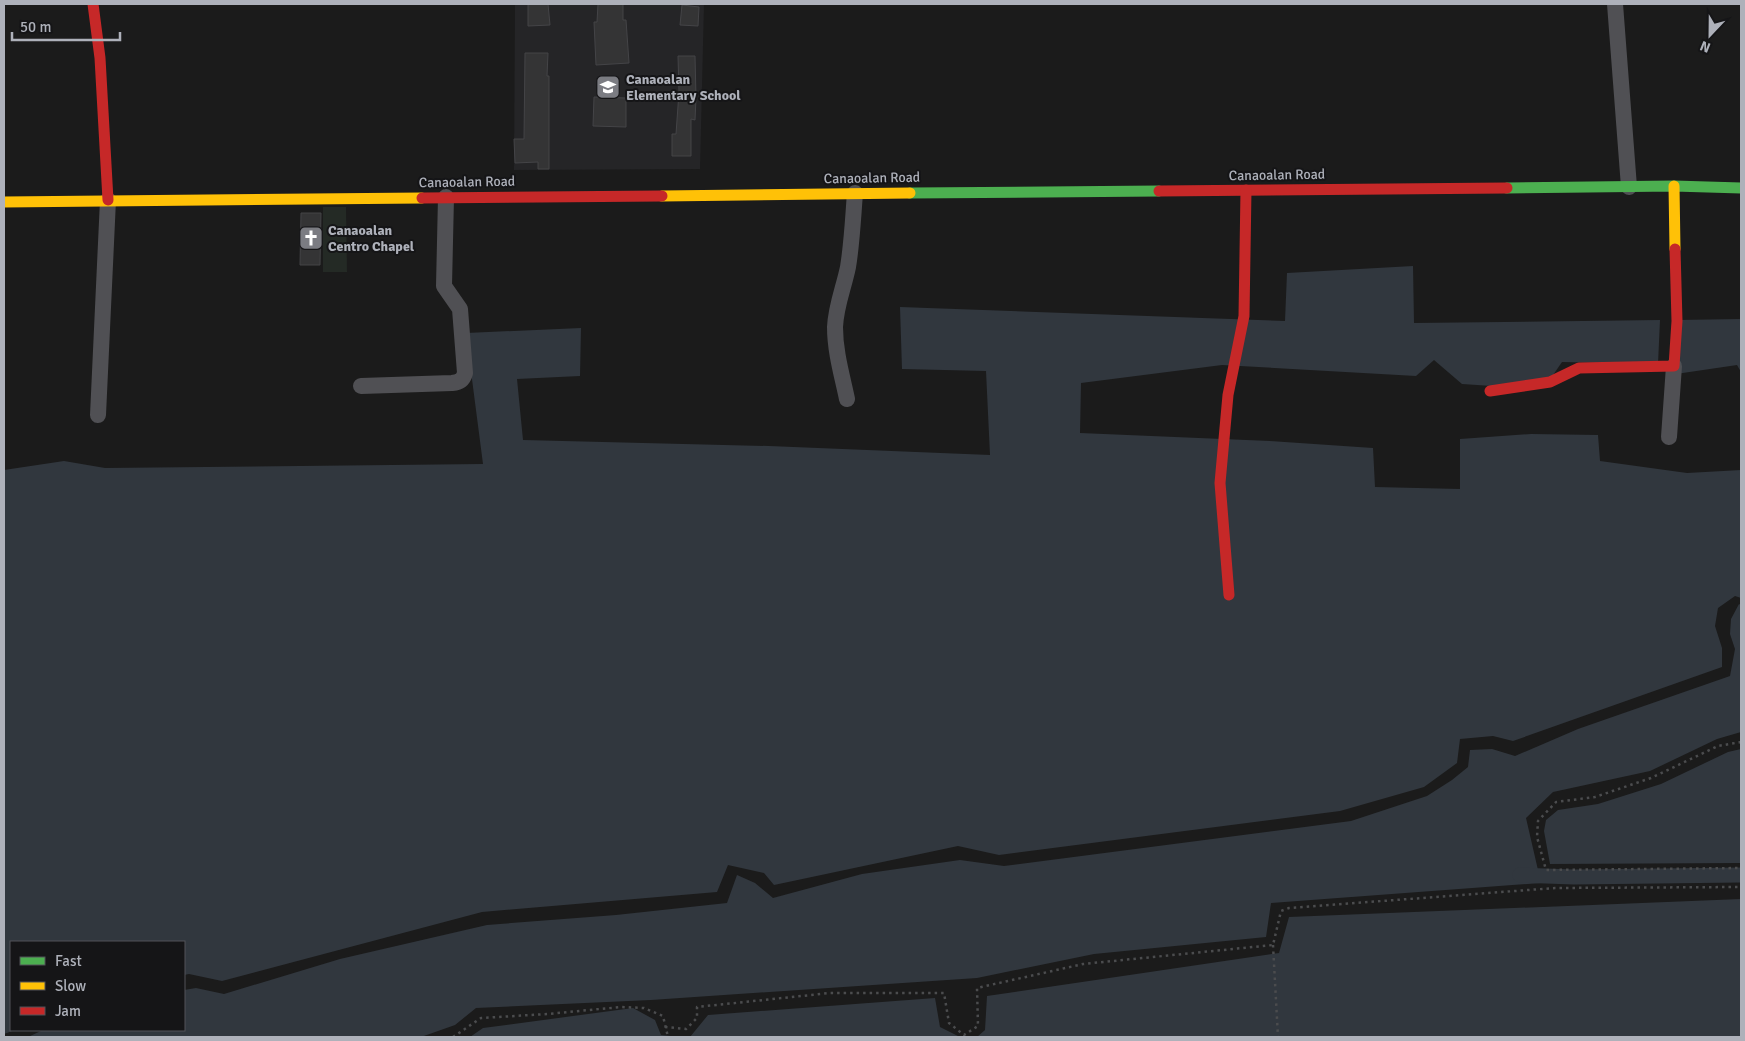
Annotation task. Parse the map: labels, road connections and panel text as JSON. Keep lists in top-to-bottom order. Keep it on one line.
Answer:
{"streets":{"street":["Canaoalan Road"]},"places":{"school or university":["Canaoalan Elementary School"],"church":["Canaoalan Centro Chapel"]},"legend":["Fast","Slow","Jam"],"scale_bar":"50 m","north":"bottom"}
